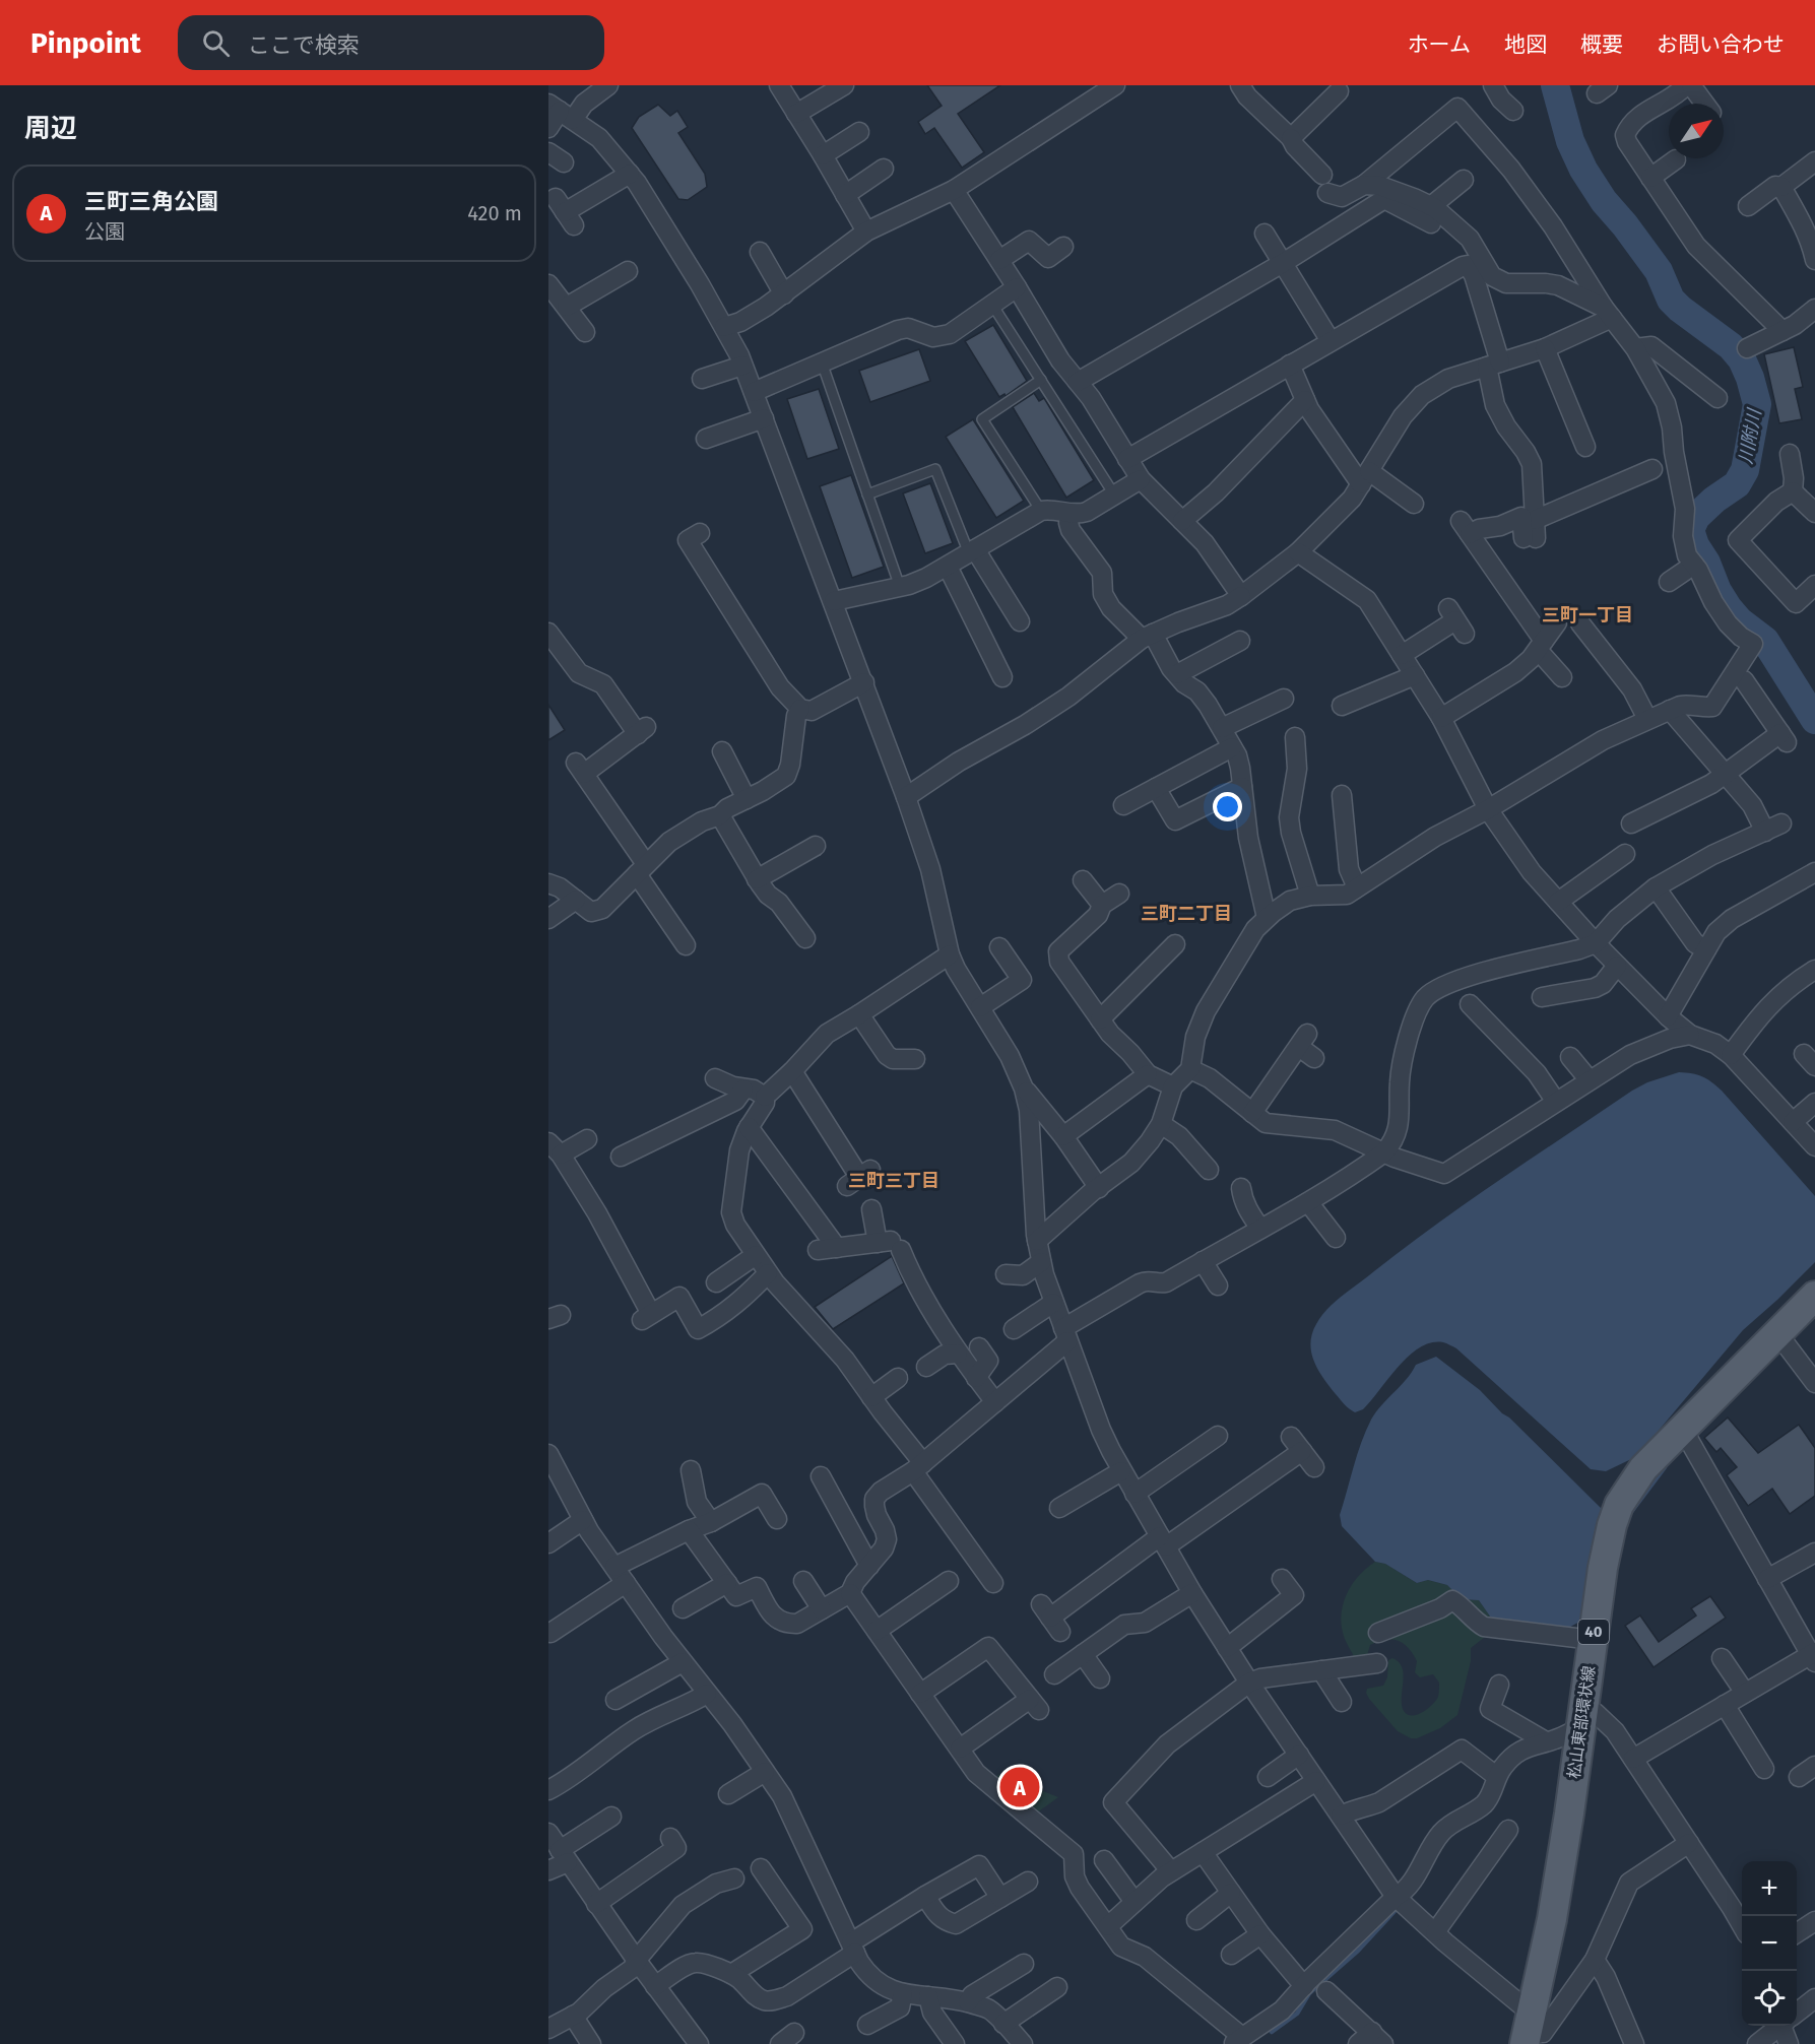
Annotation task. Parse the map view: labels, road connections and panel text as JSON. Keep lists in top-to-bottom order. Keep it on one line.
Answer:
{"streets":{"main road":["40","松山東部環状線"]},"districts":["三町一丁目","三町二丁目","三町三丁目"],"water":["川附川"],"north":"top right","page":{"header":"Pinpoint","search":"ここで検索","nav":["ホーム","地図","概要","お問い合わせ"],"heading":"周辺","list":[{"mark":"A","name":"三町三角公園","note":"公園","value":"420 m"}],"pins":"A","map_buttons":["+","−"]}}
